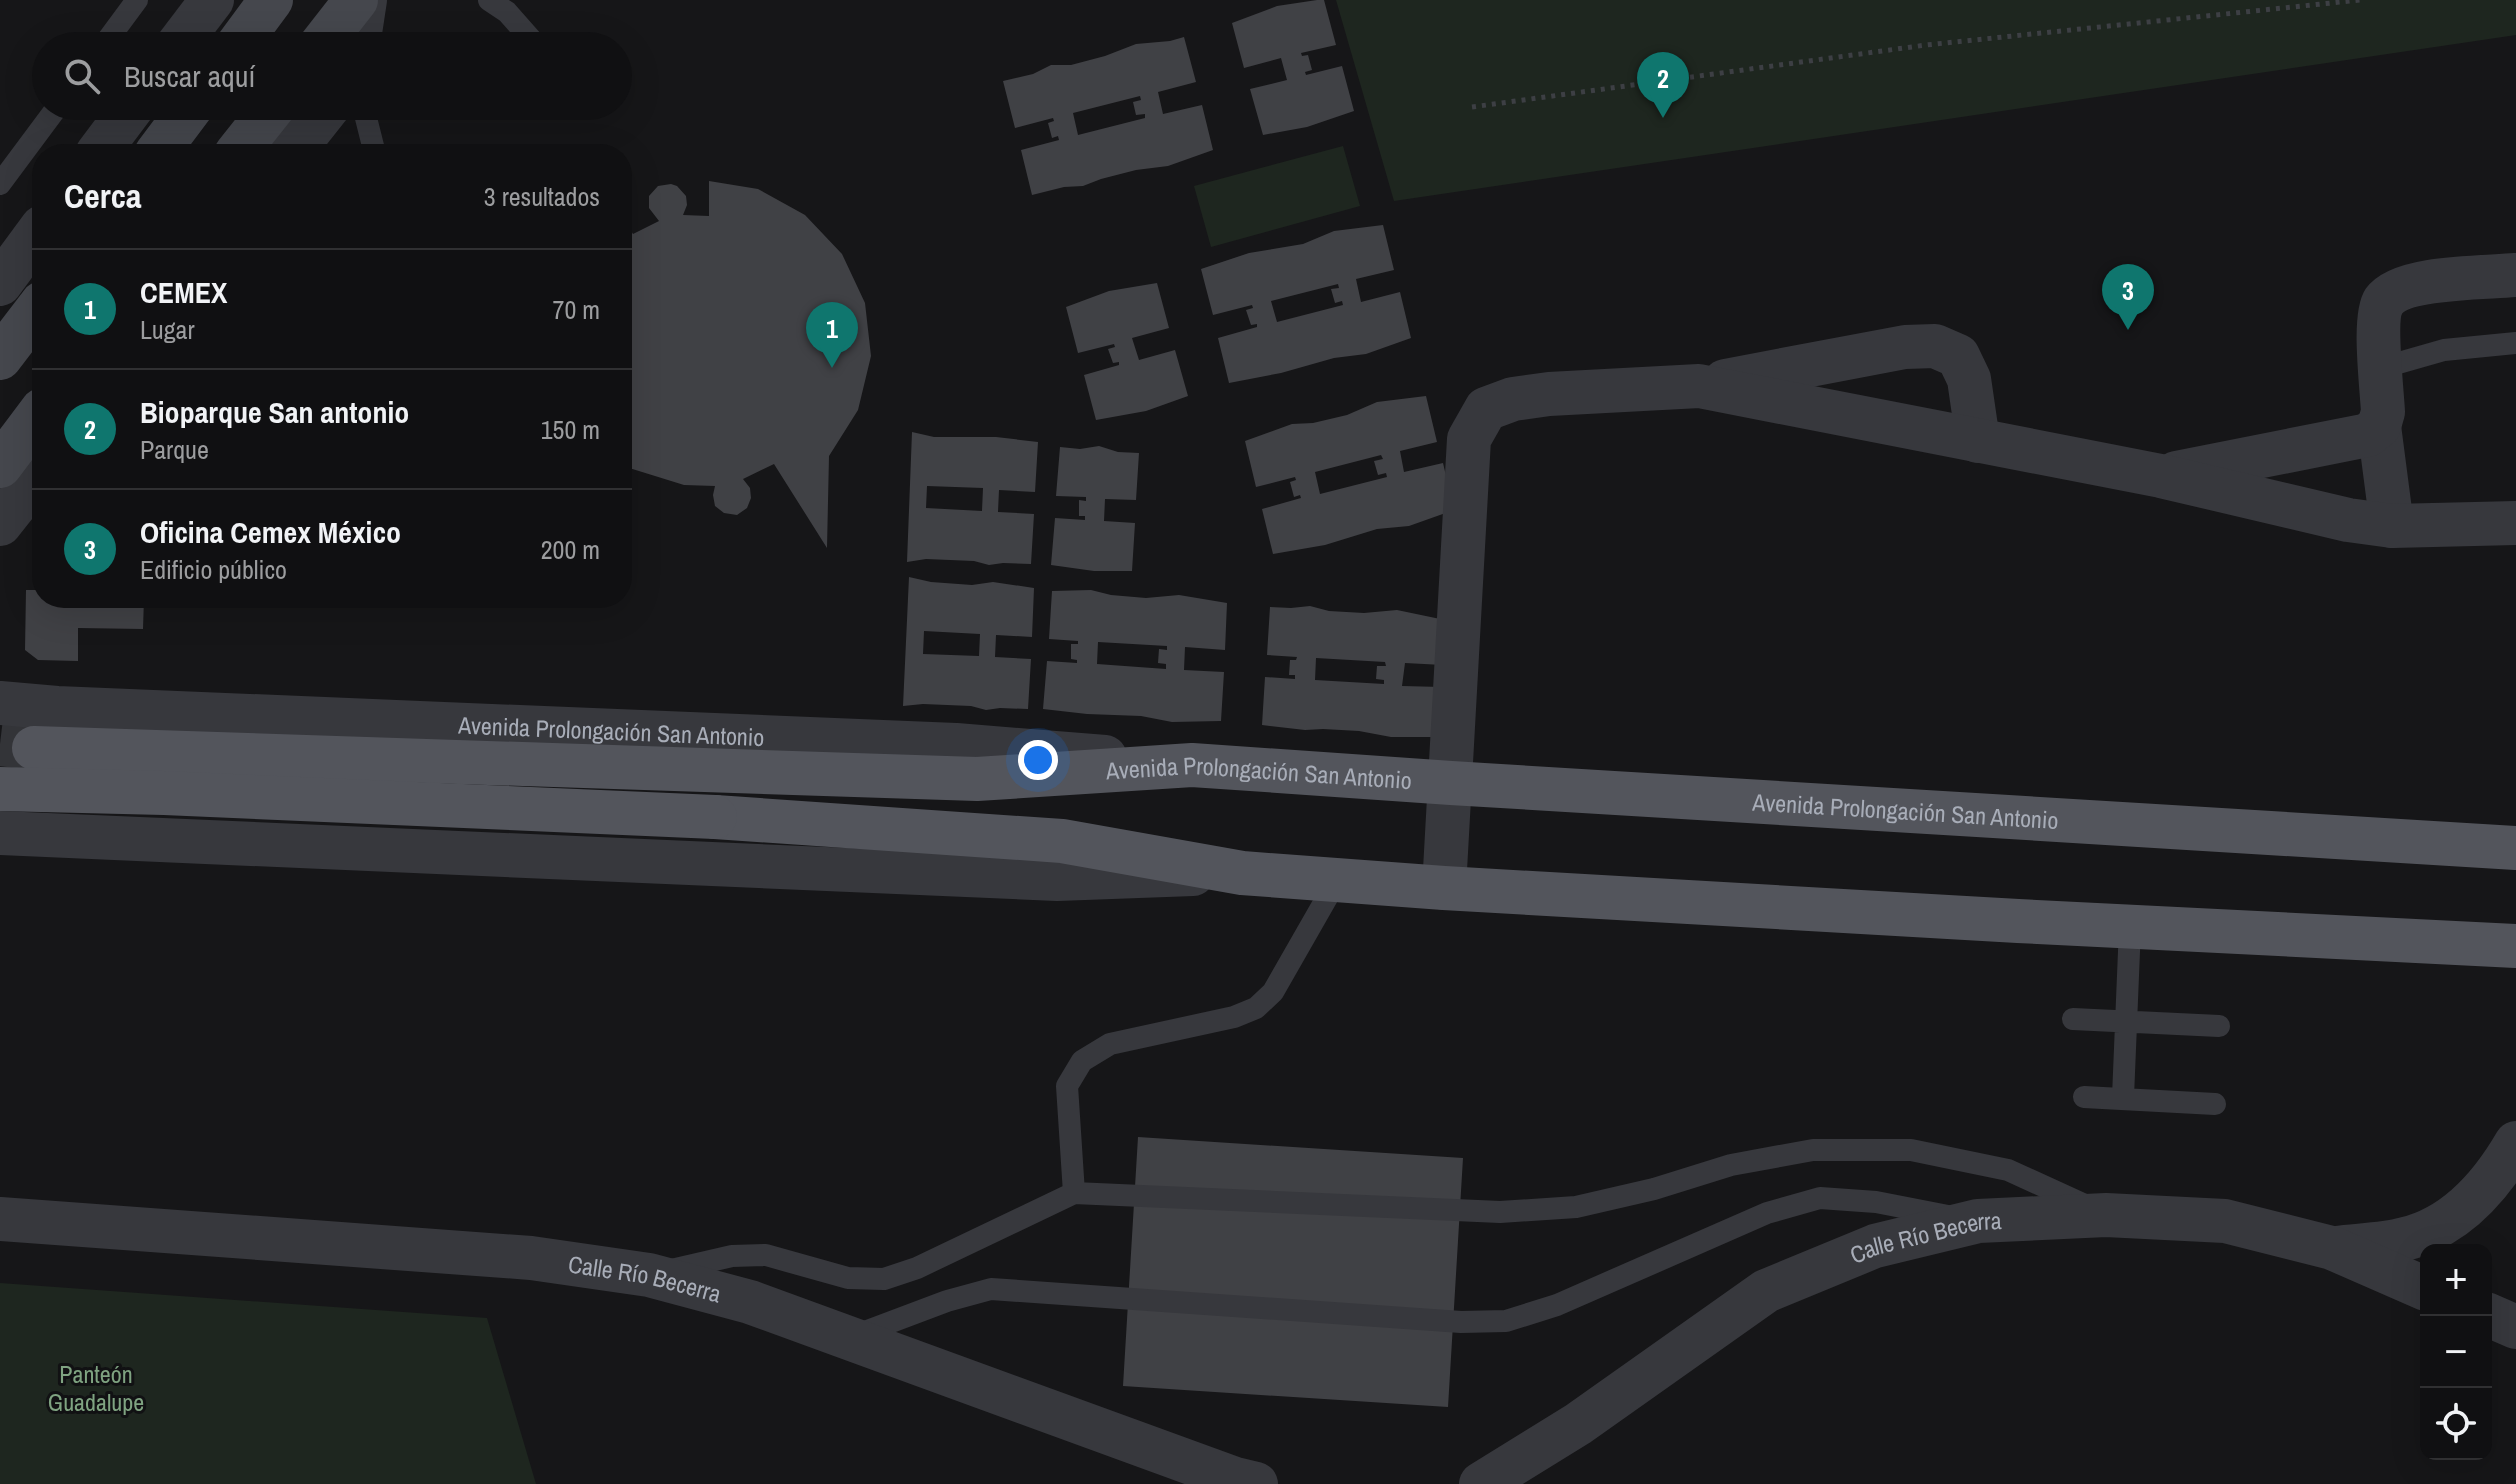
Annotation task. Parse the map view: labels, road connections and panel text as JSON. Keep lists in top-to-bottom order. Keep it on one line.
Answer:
{"streets":{"main road":["Avenida Prolongación San Antonio"],"street":["Calle Río Becerra"]},"parks":["Panteón Guadalupe"],"page":{"search":"Buscar aquí","pins":["2","3","1"],"heading":["Cerca","3 resultados"],"list":[{"mark":"1","name":"CEMEX","note":"Lugar","value":"70 m"},{"mark":"2","name":"Bioparque San antonio","note":"Parque","value":"150 m"},{"mark":"3","name":"Oficina Cemex México","note":"Edificio público","value":"200 m"}],"map_buttons":["+","−"]}}
